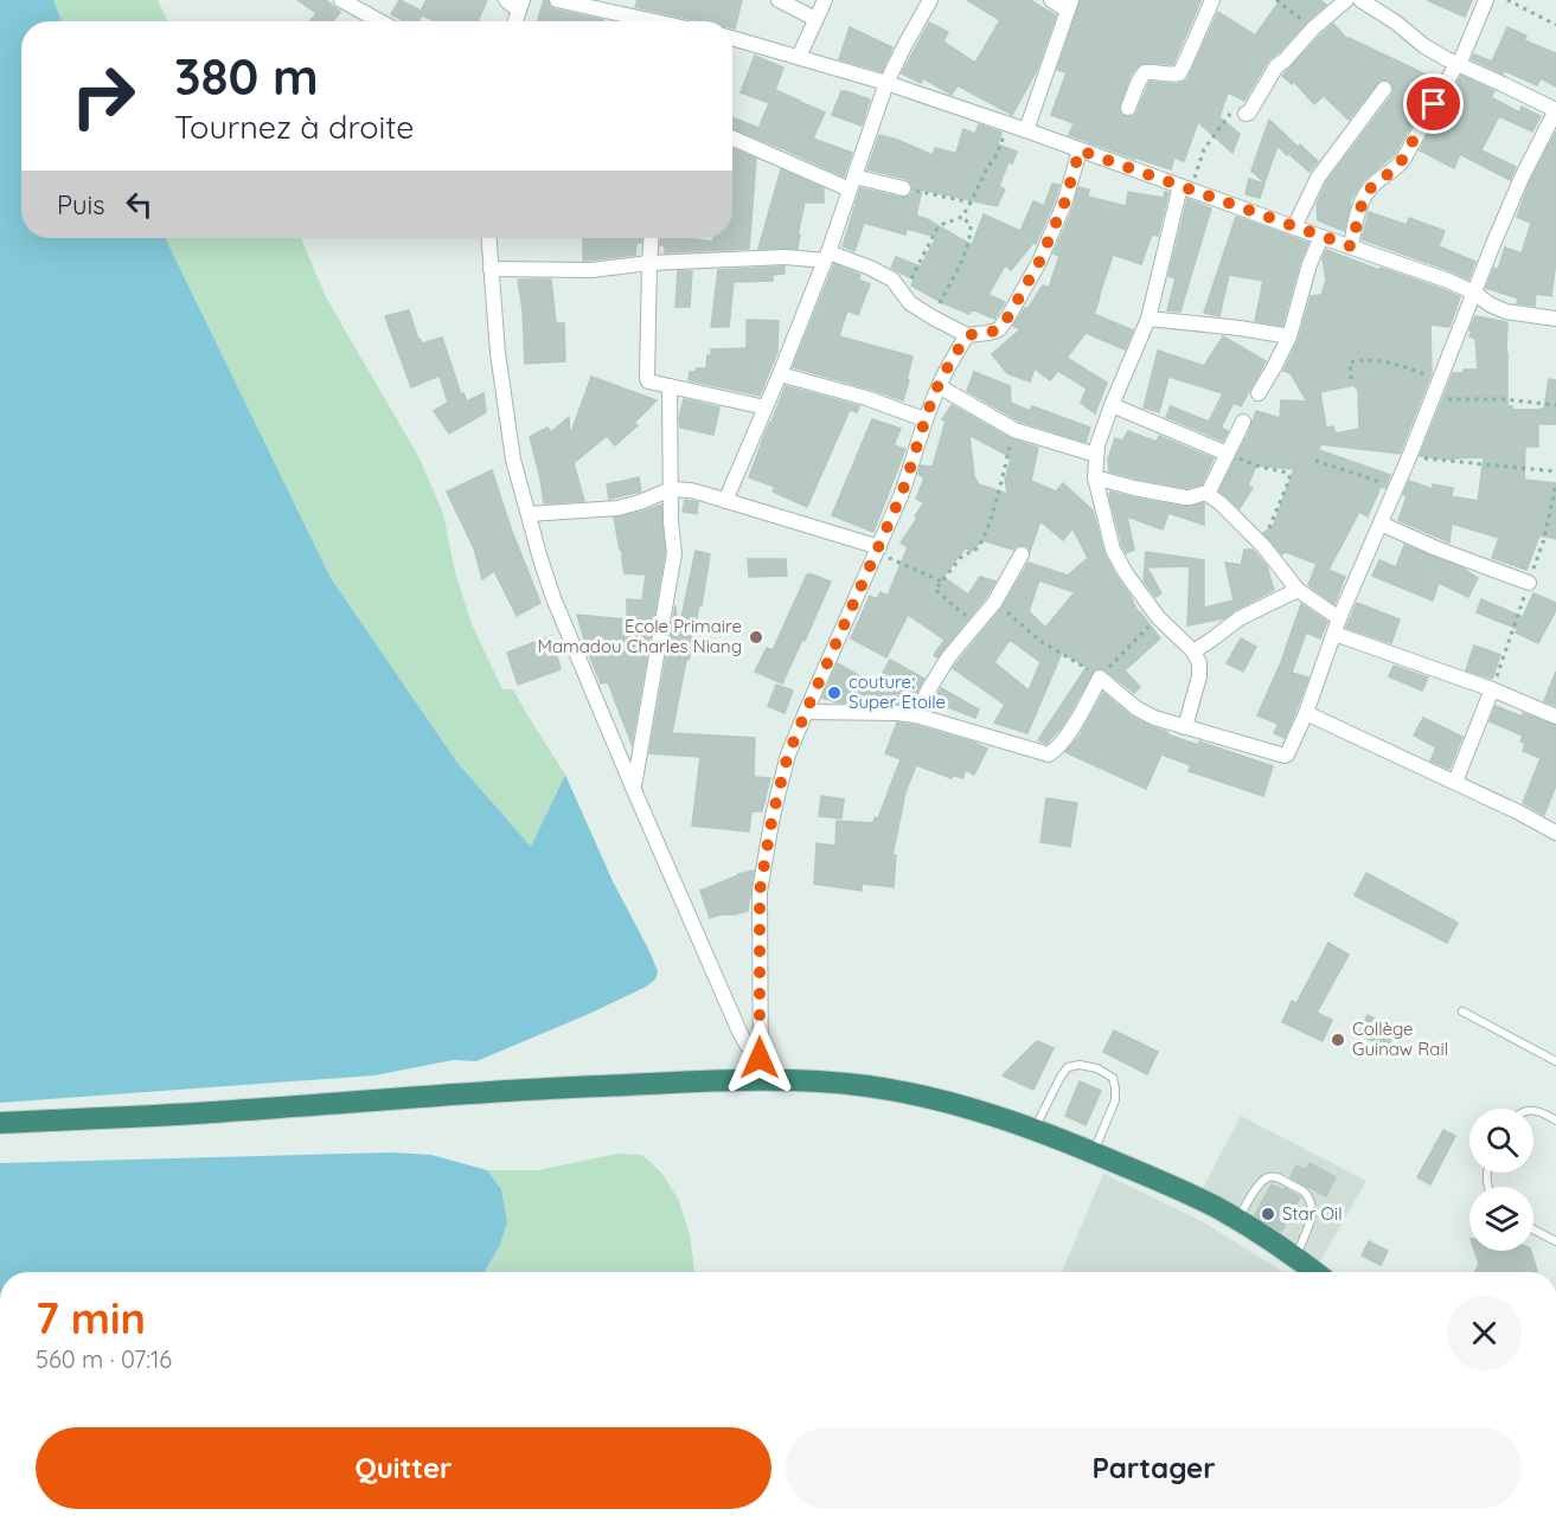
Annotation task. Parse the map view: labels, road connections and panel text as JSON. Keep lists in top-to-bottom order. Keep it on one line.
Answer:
{"places":["Ecole Primaire Mamadou Charles Niang","couture: Super Etoile","Collège Guinaw Rail","Star Oil"],"page":{"turn":["380 m","Tournez à droite"],"then":"Puis","heading":["7 min","560 m · 07:16"],"buttons":["Quitter","Partager"]}}
